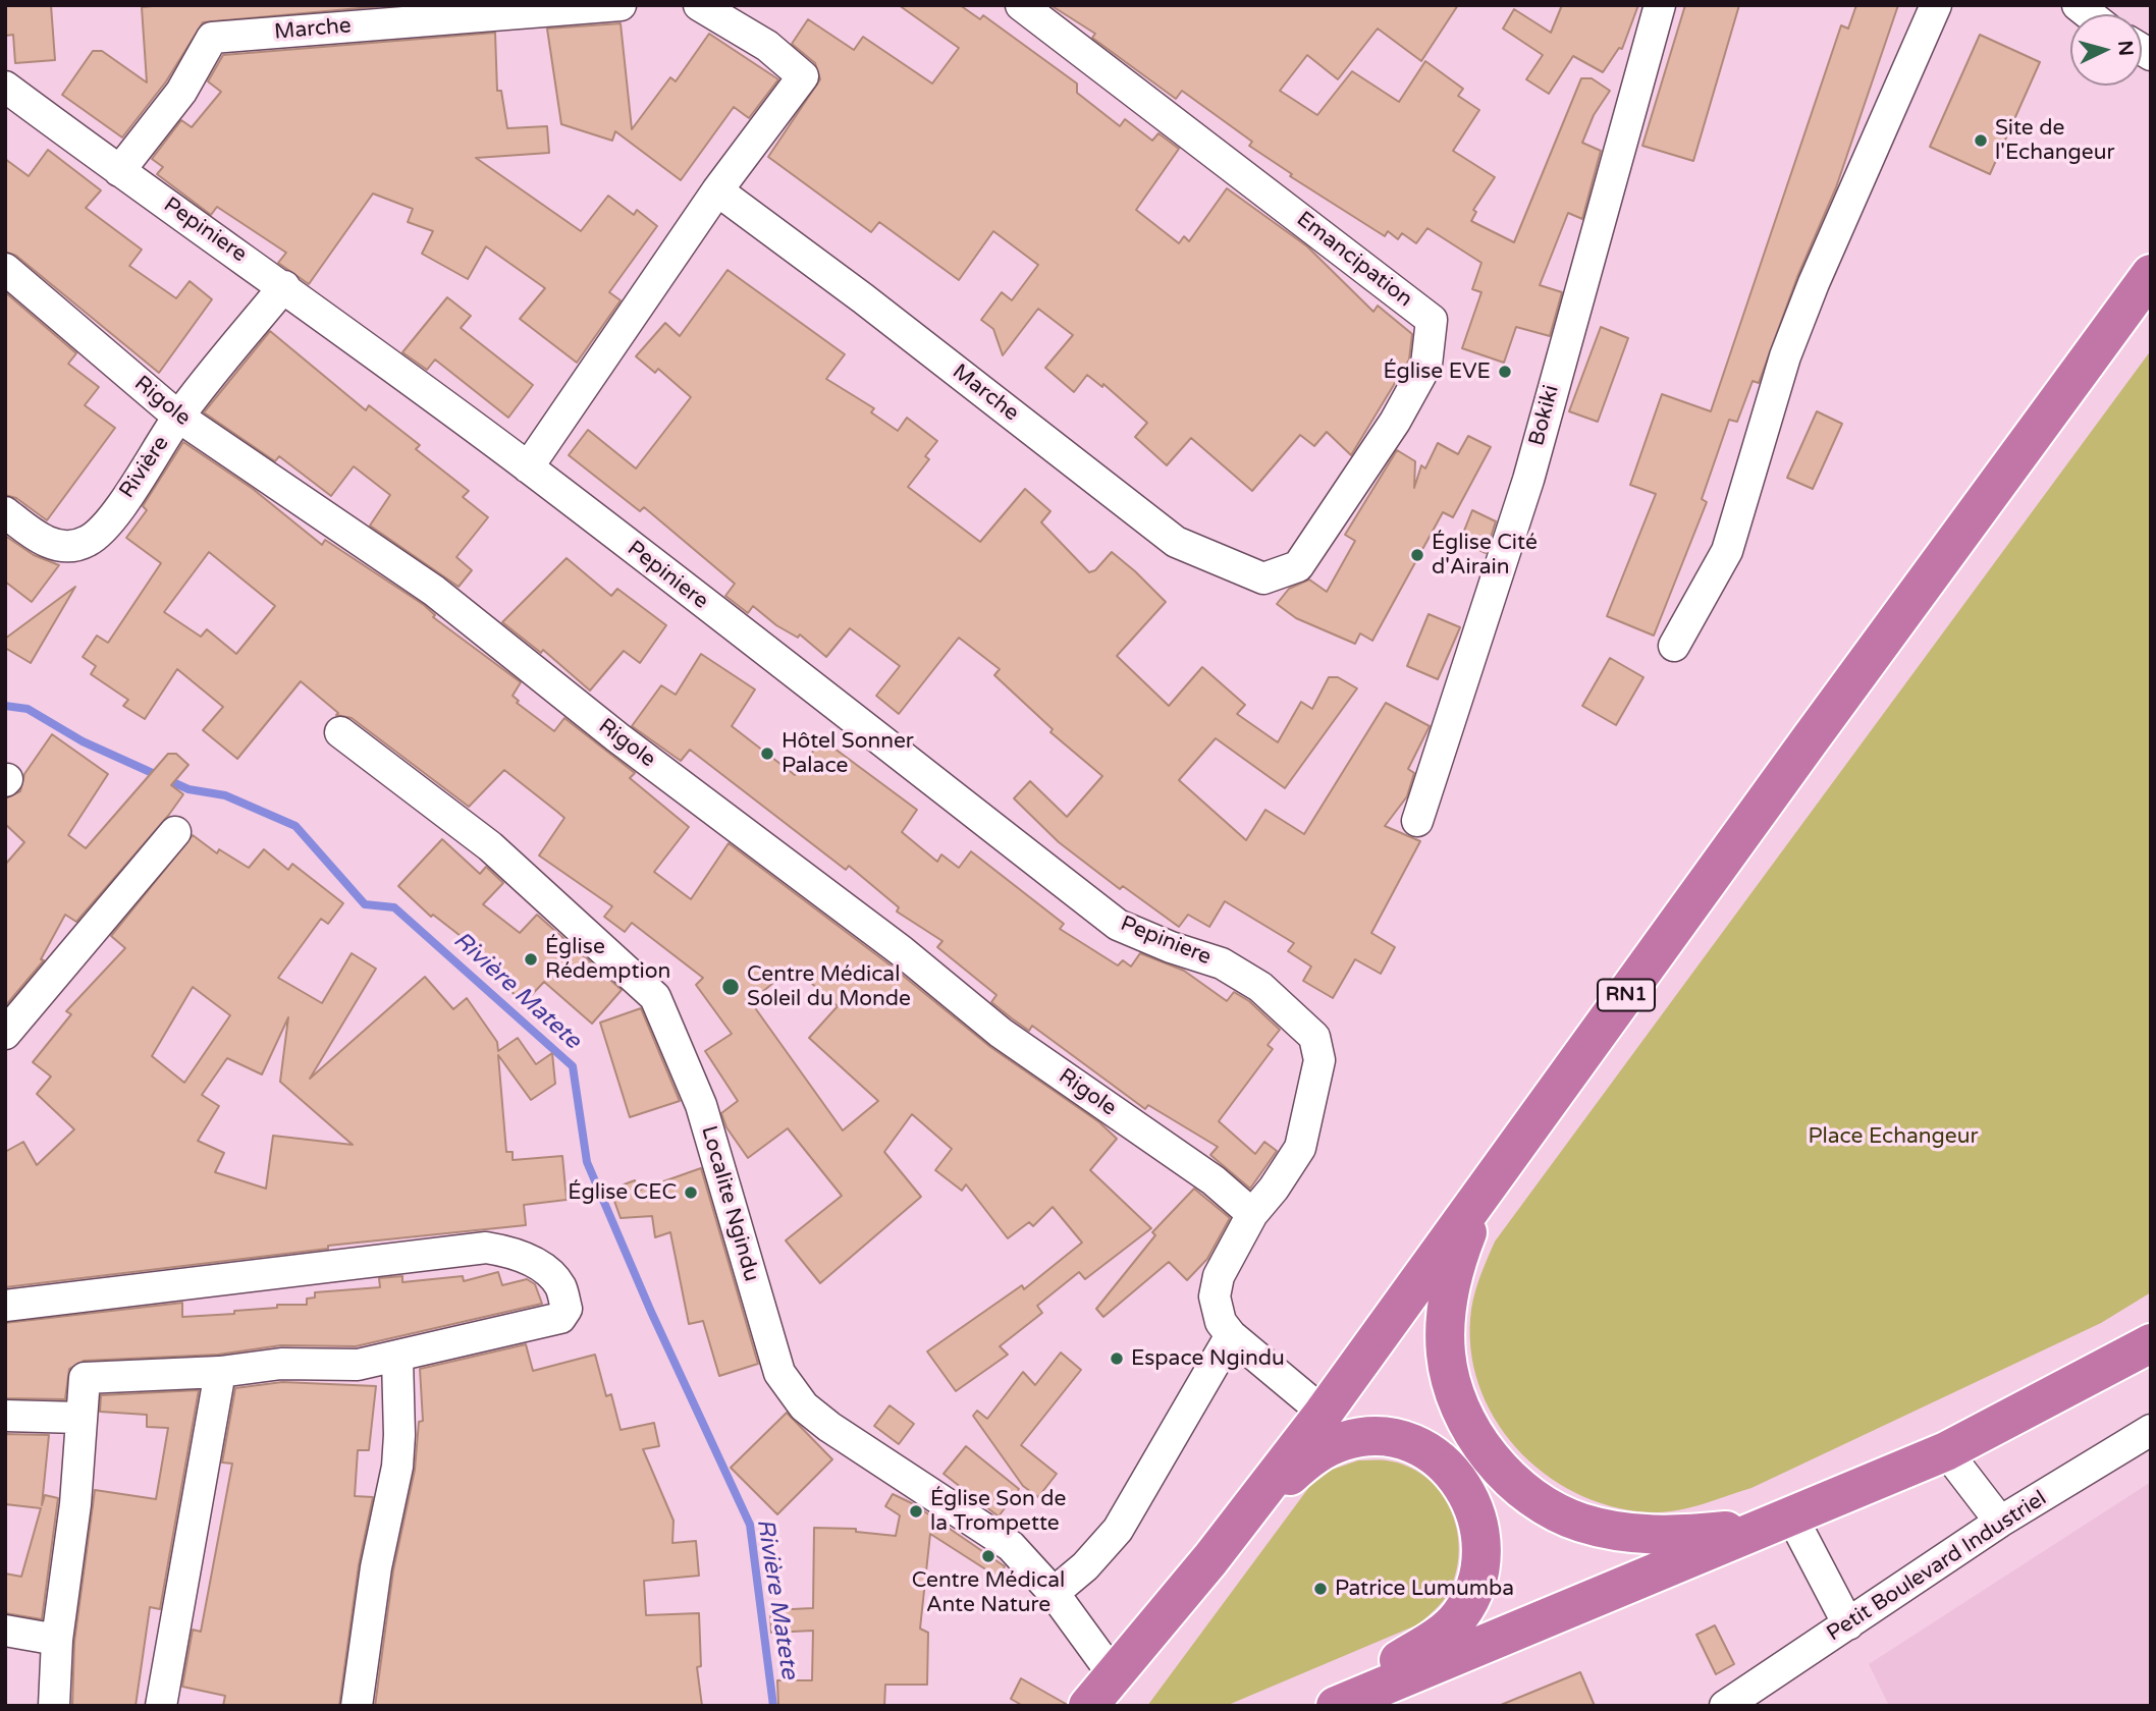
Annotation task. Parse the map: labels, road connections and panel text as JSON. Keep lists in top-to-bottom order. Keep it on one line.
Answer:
{"streets":{"highway":["RN1"],"street":["Marche","Pepiniere","Emancipation","Rigole","Bokiki","Rivière","Localite Ngindu","Petit Boulevard Industriel"]},"crossings":[["Marche","Pepiniere"],["Marche","Emancipation"],["Pepiniere","Rigole"],["Pepiniere","Rivière"],["Rigole","Rivière"],["RN1","Localite Ngindu"]],"water":["Rivière Matete"],"parks":["Place Echangeur"],"places":["Site de l'Echangeur","Église EVE","Église Cité d'Airain","Hôtel Sonner Palace","Église Rédemption","Centre Médical Soleil du Monde","Église CEC","Espace Ngindu","Église Son de la Trompette","Centre Médical Ante Nature","Patrice Lumumba"],"north":"right"}
